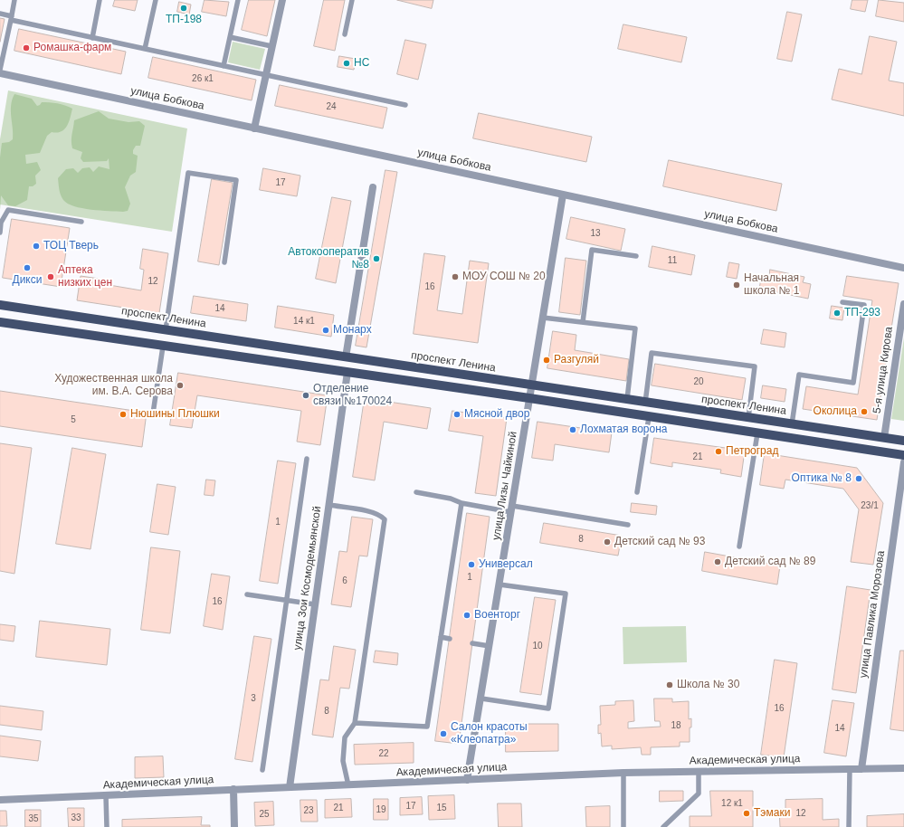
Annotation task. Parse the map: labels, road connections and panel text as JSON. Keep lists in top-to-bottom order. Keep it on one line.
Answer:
{"streets":{"main road":["проспект Ленина"],"street":["улица Бобкова","5-я улица Кирова","улица Лизы Чайкиной","улица Зои Космодемьянской","улица Павлика Морозова","Академическая улица"]},"crossings":[["улица Бобкова","улица Лизы Чайкиной"],["проспект Ленина","5-я улица Кирова"],["проспект Ленина","улица Лизы Чайкиной"],["улица Лизы Чайкиной","Академическая улица"],["улица Зои Космодемьянской","Академическая улица"],["улица Павлика Морозова","Академическая улица"]],"places":["ТП-198","Ромашка-фарм","НС","ТОЦ Тверь","Автокооператив №8","Дикси","Аптека низких цен","МОУ СОШ № 20","Начальная школа № 1","ТП-293","Монарх","Разгуляй","Художественная школа им. В.А. Серова","Отделение связи №170024","Околица","Нюшины Плюшки","Мясной двор","Лохматая ворона","Петроград","Оптика № 8","Детский сад № 93","Детский сад № 89","Универсал","Военторг","Школа № 30","Салон красоты «Клеопатра»","Тэмаки"],"house_numbers":["26 к1","24","17","13","11","12","16","14","14 к1","20","5","21","23/1","1","8","1","6","16","10","3","16","8","18","14","22","12 к1","17","21","15","19","23","12","25","33","35"]}
